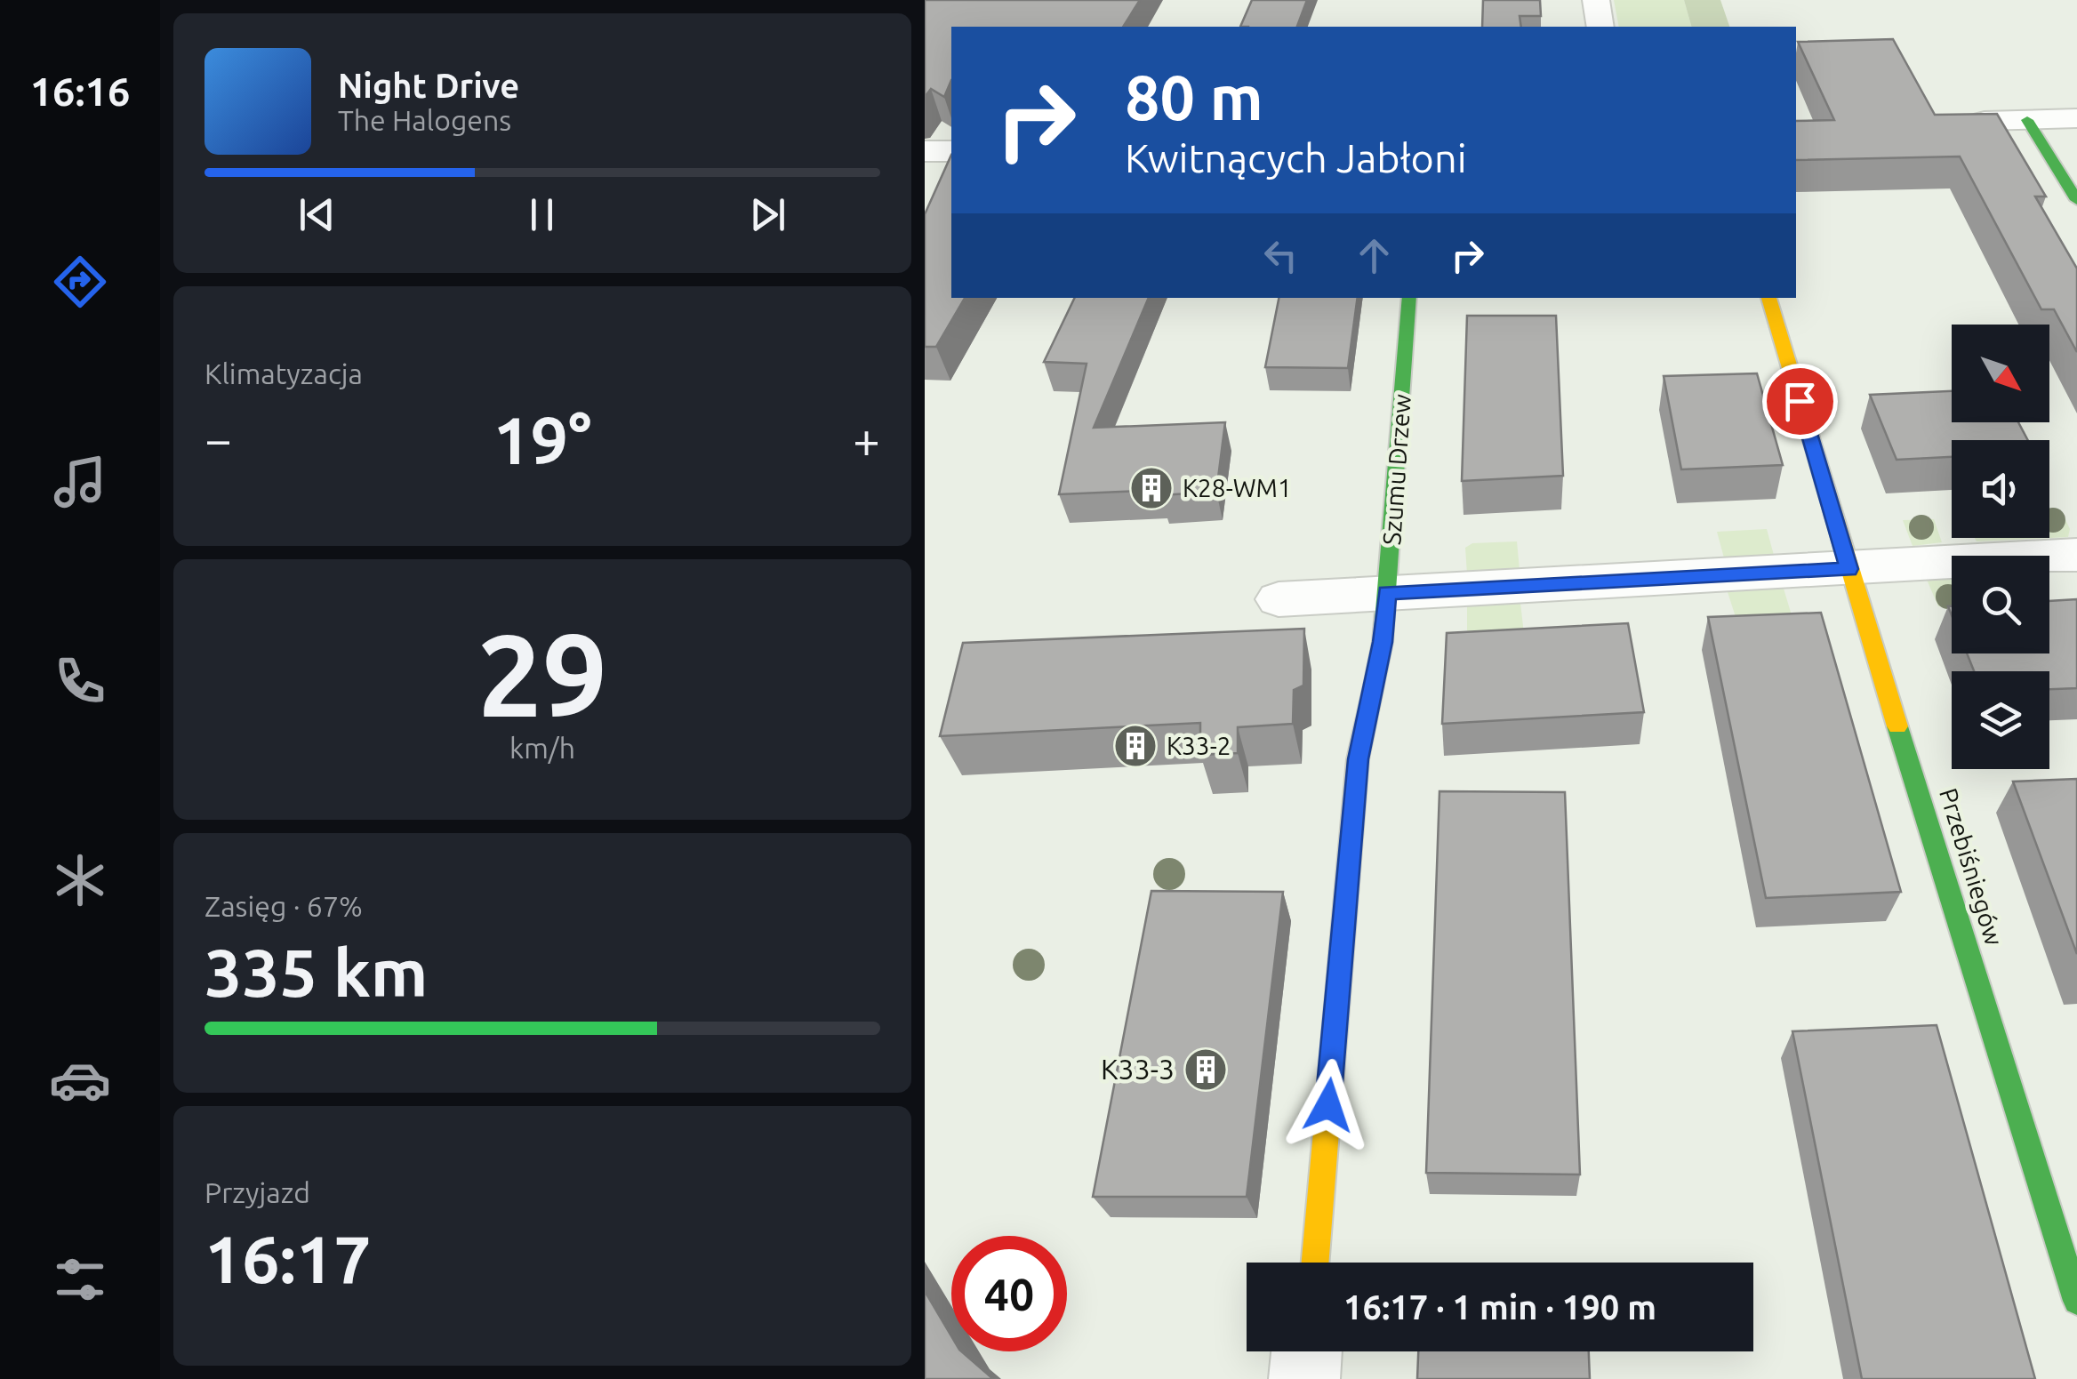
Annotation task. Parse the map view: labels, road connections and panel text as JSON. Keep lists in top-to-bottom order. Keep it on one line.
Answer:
{"streets":{"street":["Szumu Drzew","Przebiśniegów"]},"places":{"building":["K28-WM1","K33-2","K33-3"]},"north":"bottom right","page":{"tabs":"16:16","turn":["80 m","Kwitnących Jabłoni"],"song":["Night Drive","The Halogens"],"tile":["Klimatyzacja",["29","km/h"],["Zasięg · 67%","335 km"],["Przyjazd","16:17"]],"heat":["−","19°","+"],"limit":"40","trip":"16:17 · 1 min · 190 m"}}
